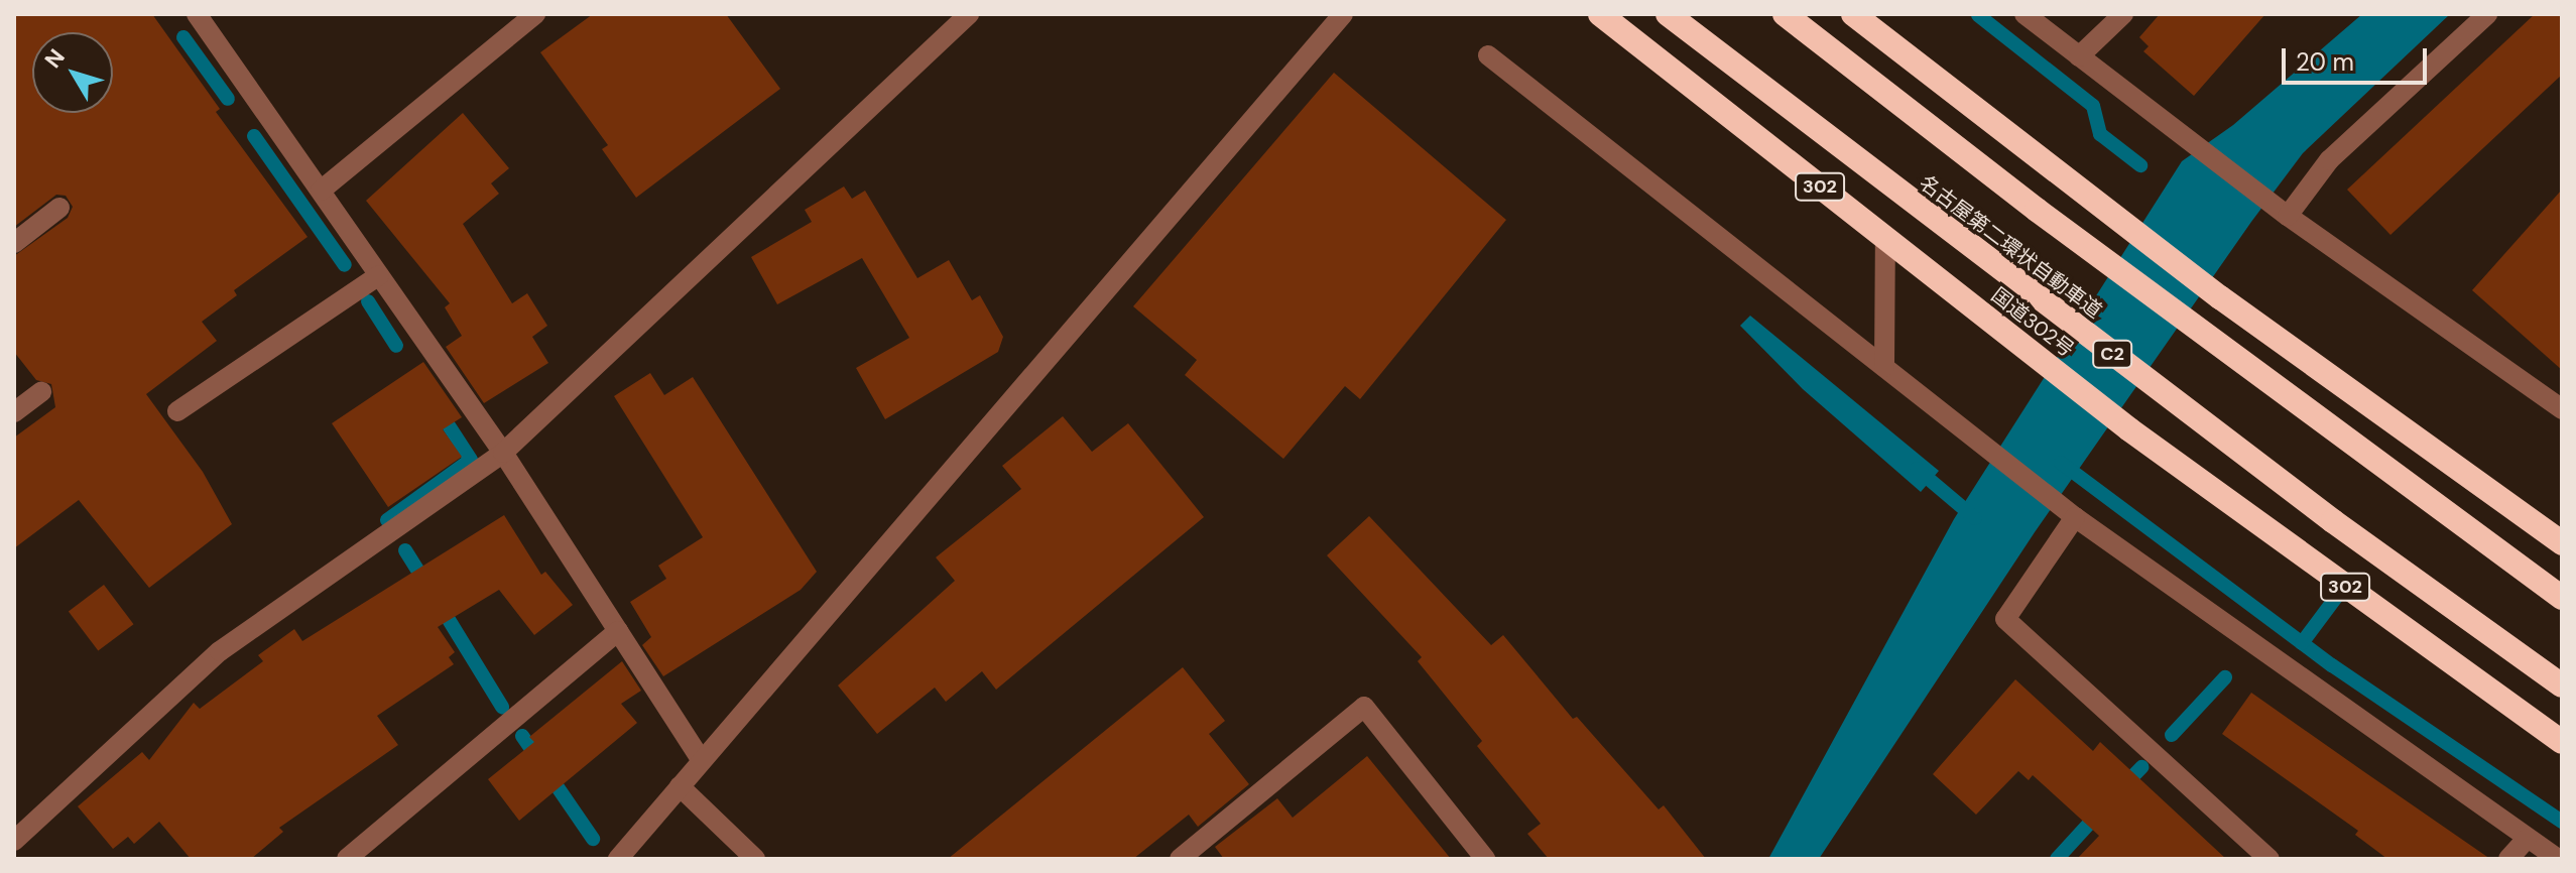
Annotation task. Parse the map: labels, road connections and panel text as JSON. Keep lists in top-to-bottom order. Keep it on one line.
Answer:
{"streets":{"highway":["302","名古屋第二環状自動車道","国道302号","C2"]},"scale_bar":"20 m","north":"top left"}
